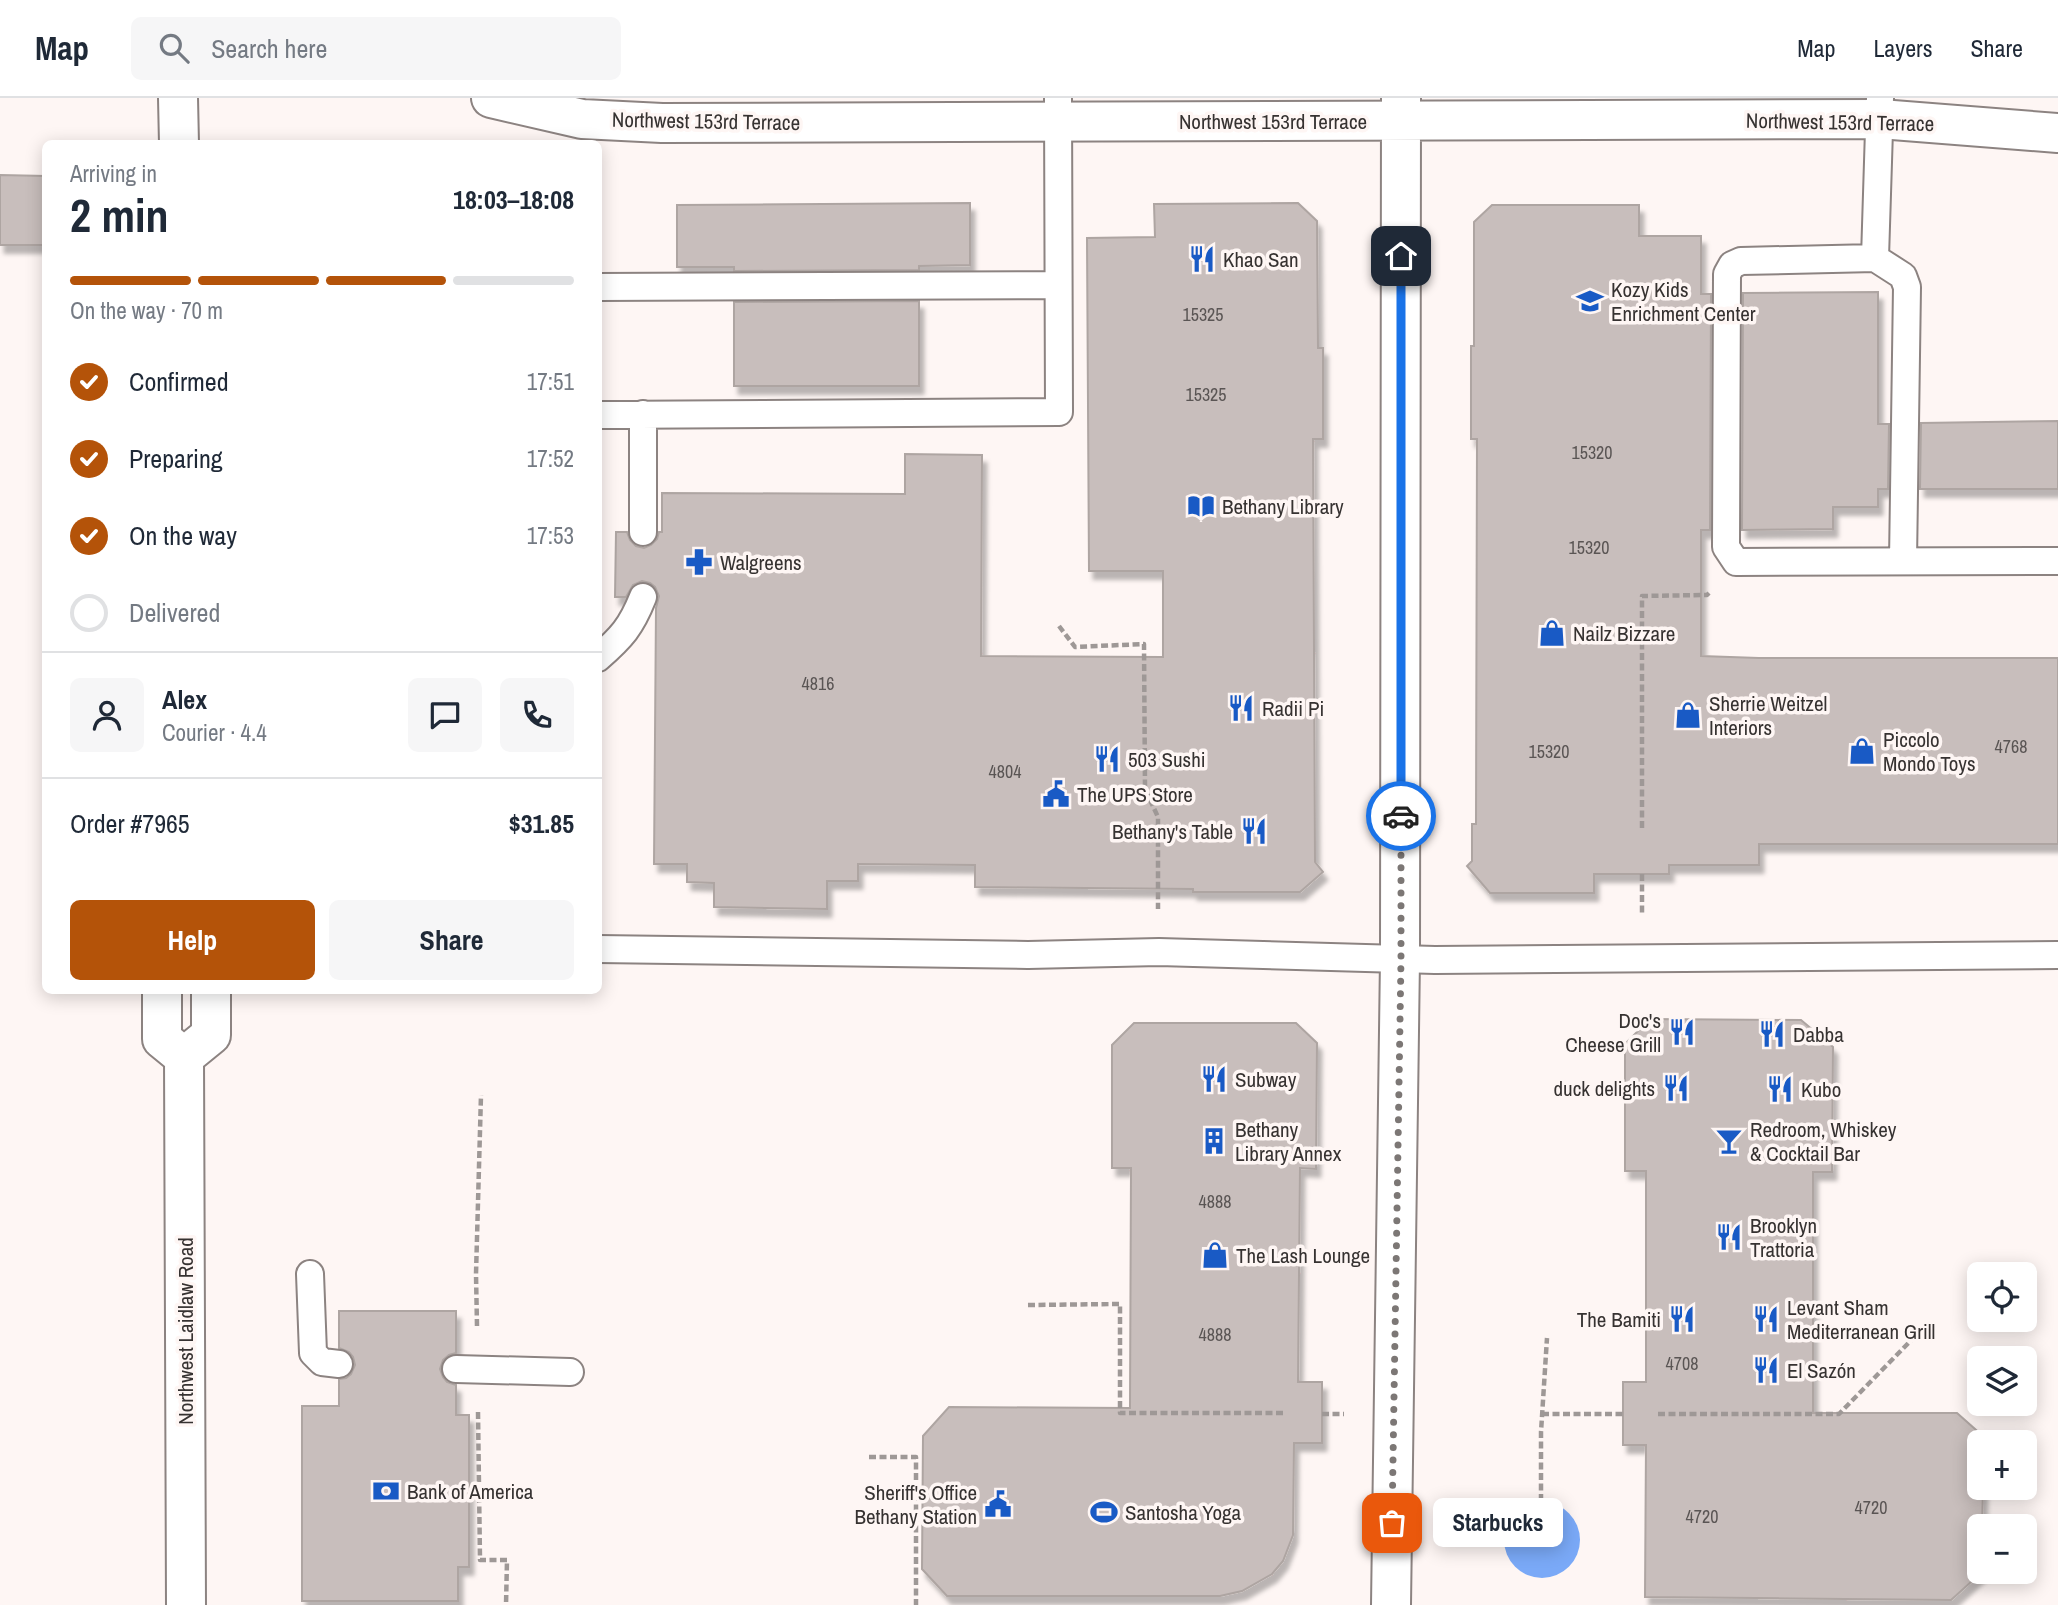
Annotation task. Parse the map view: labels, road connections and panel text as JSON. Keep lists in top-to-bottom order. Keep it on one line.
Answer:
{"streets":{"street":["Northwest 153rd Terrace","Northwest Laidlaw Road"]},"places":{"restaurant":["Khao San","Radii Pi","503 Sushi","Bethany's Table","Doc's Cheese Grill","Dabba","Subway","duck delights","Kubo","Brooklyn Trattoria","The Bamiti","Levant Sham Mediterranean Grill","El Sazón"],"school or university":["Kozy Kids Enrichment Center"],"library":["Bethany Library"],"pharmacy":["Walgreens"],"shop":["Nailz Bizzare","Sherrie Weitzel Interiors","Piccolo Mondo Toys","The Lash Lounge"],"public building":["The UPS Store","Sheriff's Office Bethany Station"],"building":["Bethany Library Annex"],"bar":["Redroom, Whiskey & Cocktail Bar"],"bank":["Bank of America"],"sports":["Santosha Yoga"],"other":["Starbucks"]},"house_numbers":["15325","15325","15320","15320","4816","4768","15320","4804","4888","4888","4708","4720","4720"],"page":{"header":"Map","search":"Search here","nav":["Map","Layers","Share"],"heading":["2 min","Arriving in","18:03–18:08"],"panel":["Alex","Courier · 4.4","Order #7965","$31.85"],"bar":"On the way · 70 m","list":[["Confirmed","17:51"],["Preparing","17:52"],["On the way","17:53"],"Delivered"],"buttons":["Help","Share"],"map_buttons":["+","−"],"bubble":"Starbucks"}}
